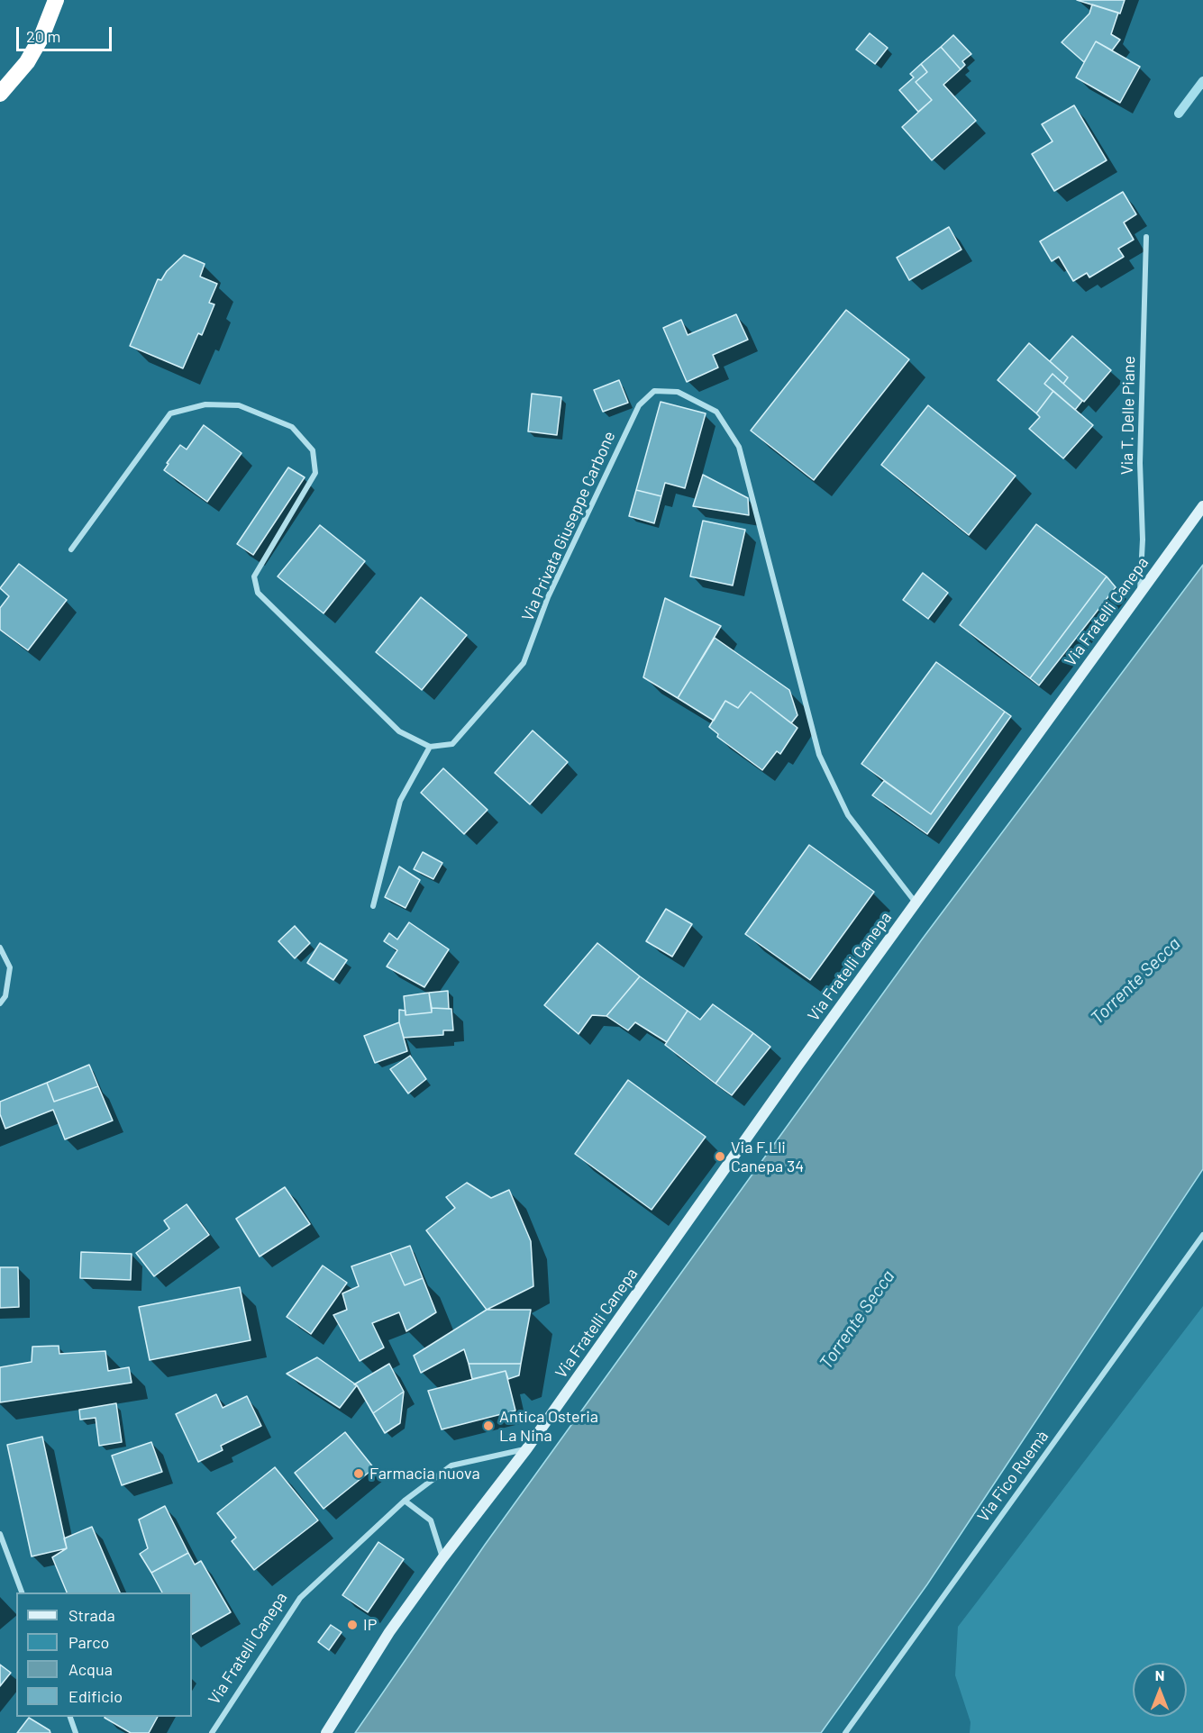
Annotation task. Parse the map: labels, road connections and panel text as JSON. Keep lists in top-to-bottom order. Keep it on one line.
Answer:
{"streets":{"main road":["Via Fratelli Canepa"],"street":["Via T. Delle Piane","Via Privata Giuseppe Carbone","Via Fico Ruemà"]},"crossings":[["Via T. Delle Piane","Via Fratelli Canepa"],["Via Privata Giuseppe Carbone","Via Fratelli Canepa"]],"water":["Torrente Secca"],"places":["Via F.Lli Canepa 34","Antica Osteria La Nina","Farmacia nuova","IP"],"legend":["Strada","Parco","Acqua","Edificio"],"scale_bar":"20 m","north":"top"}
